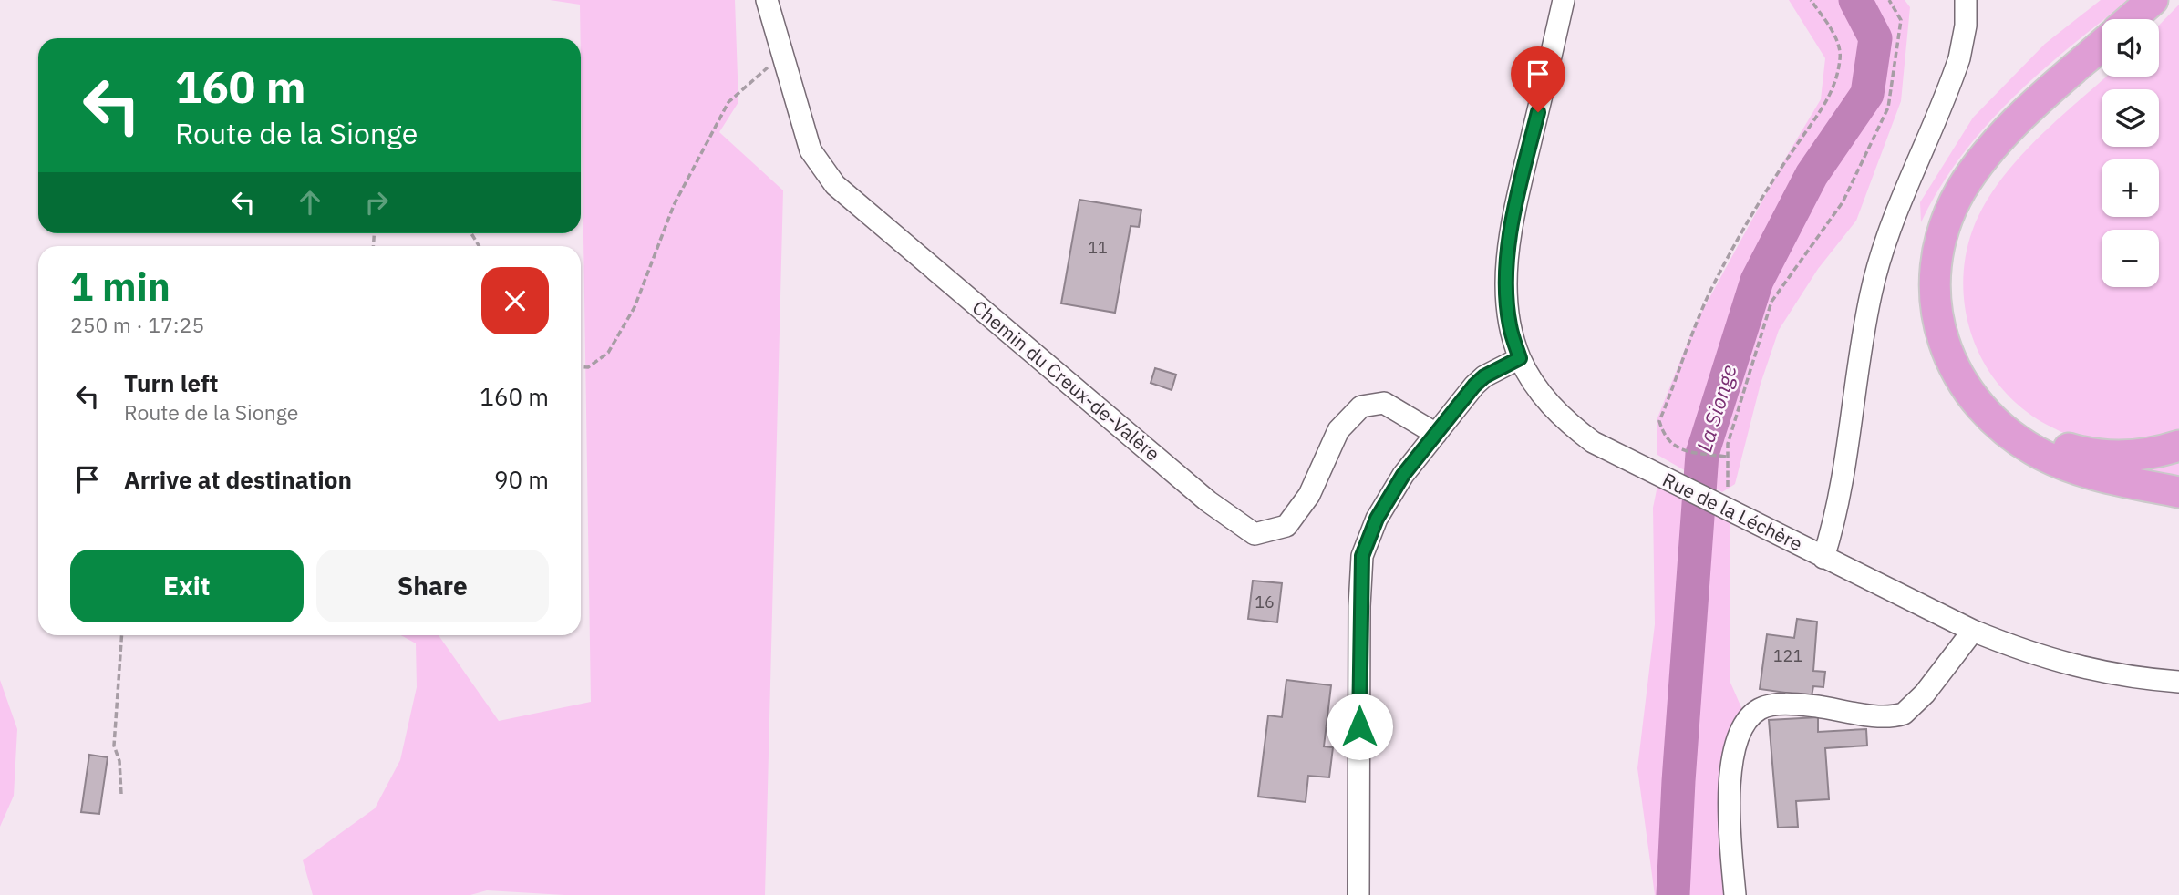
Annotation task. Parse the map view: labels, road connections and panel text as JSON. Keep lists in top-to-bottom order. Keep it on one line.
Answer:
{"streets":{"street":["Chemin du Creux-de-Valère","Rue de la Léchère"]},"water":["La Sionge"],"house_numbers":["11","16","121"],"page":{"map_buttons":["+","−"],"turn":["160 m","Route de la Sionge"],"heading":["1 min","250 m · 17:25"],"list":[{"name":"Turn left","note":"Route de la Sionge","value":"160 m"},{"name":"Arrive at destination","value":"90 m"}],"buttons":["Exit","Share"]}}
